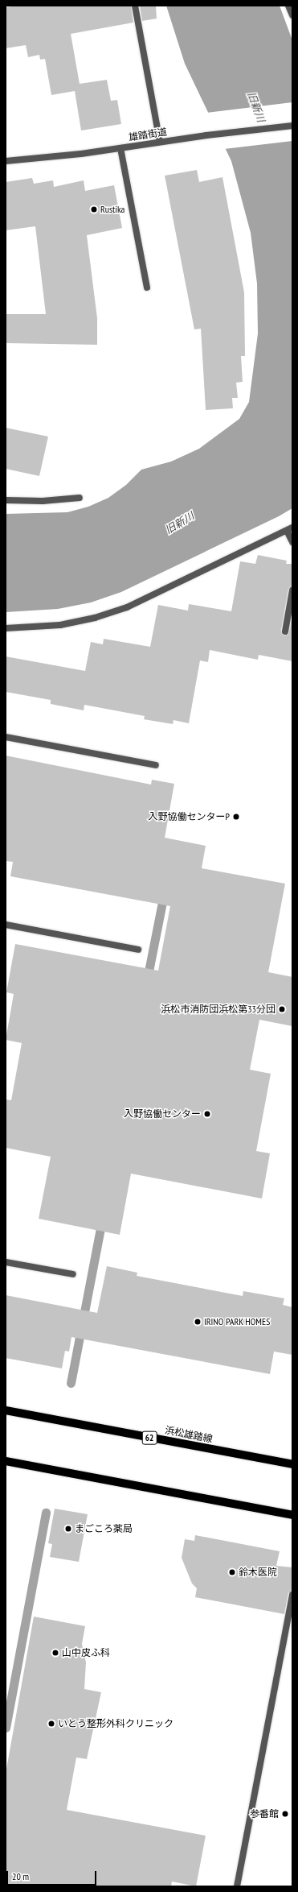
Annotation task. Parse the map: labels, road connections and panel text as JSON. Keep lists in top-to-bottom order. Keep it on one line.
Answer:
{"streets":{"main road":["浜松雄踏線","62"],"street":["雄踏街道"]},"water":["旧新川"],"places":["Rustika","入野協働センターP","浜松市消防団浜松第33分団","入野協働センター","IRINO PARK HOMES","まごころ薬局","鈴木医院","山中皮ふ科","いとう整形外科クリニック","参番館"],"scale_bar":"20 m"}
